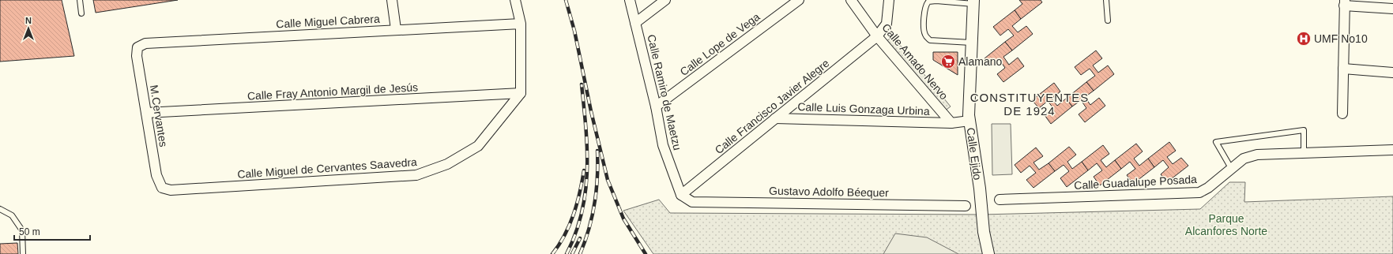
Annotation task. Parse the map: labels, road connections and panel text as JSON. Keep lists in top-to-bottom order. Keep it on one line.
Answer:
{"streets":{"street":["Calle Miguel Cabrera","Calle Lope de Vega","Calle Amado Nervo","Calle Fray Antonio Margil de Jesús","Calle Ramiro de Maetzu","Calle Francisco Javier Alegre","Calle Luis Gonzaga Urbina","M.Cervantes","Calle Ejido","Calle Miguel de Cervantes Saavedra","Calle Guadalupe Posada","Gustavo Adolfo Béequer"]},"crossings":[["Calle Miguel Cabrera","M.Cervantes"],["Calle Lope de Vega","Calle Ramiro de Maetzu"],["Calle Amado Nervo","Calle Francisco Javier Alegre"],["Calle Amado Nervo","Calle Luis Gonzaga Urbina"],["Calle Fray Antonio Margil de Jesús","M.Cervantes"],["Calle Fray Antonio Margil de Jesús","Calle Miguel de Cervantes Saavedra"],["Calle Ramiro de Maetzu","Calle Francisco Javier Alegre"],["Calle Ramiro de Maetzu","Gustavo Adolfo Béequer"],["Calle Francisco Javier Alegre","Calle Luis Gonzaga Urbina"],["Calle Francisco Javier Alegre","Gustavo Adolfo Béequer"],["M.Cervantes","Calle Miguel de Cervantes Saavedra"]],"districts":["CONSTITUYENTES DE 1924"],"parks":["Parque Alcanfores Norte"],"places":{"hospital":["UMF No10"],"supermarket":["Alamano"]},"scale_bar":"50 m","north":"top"}
